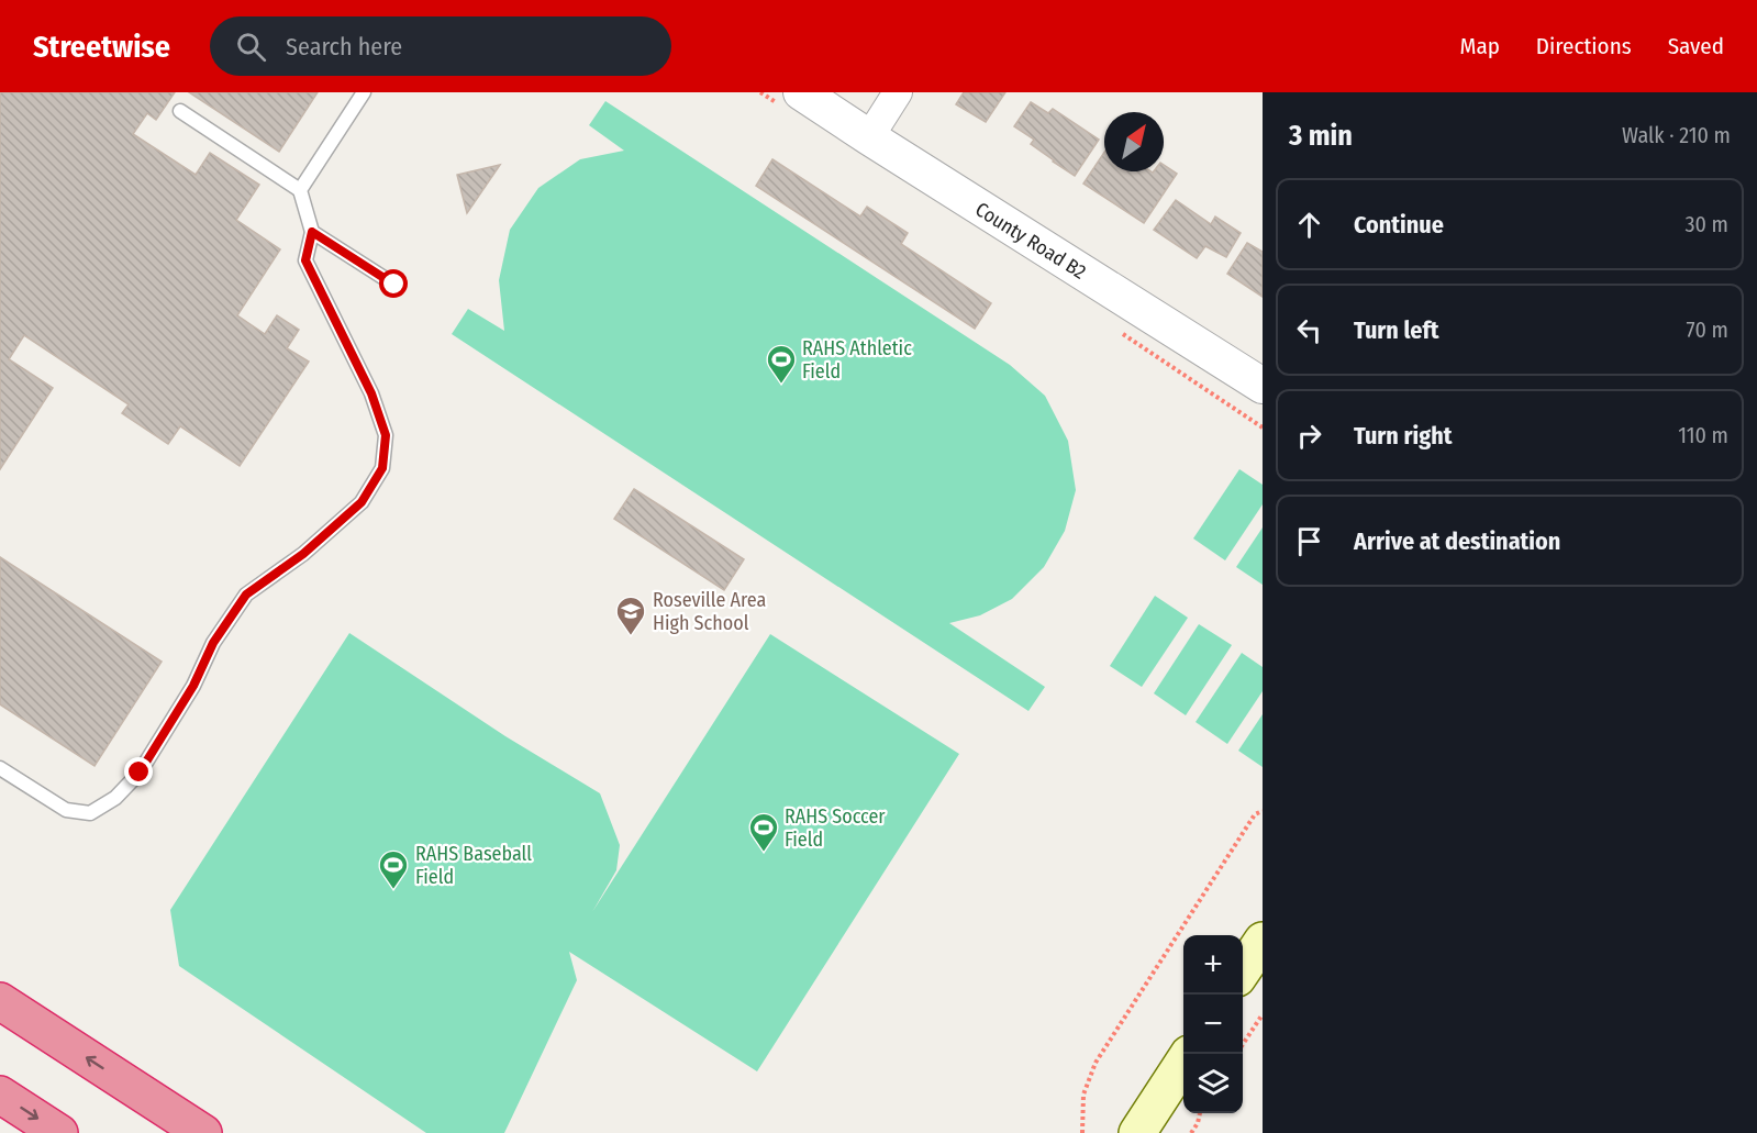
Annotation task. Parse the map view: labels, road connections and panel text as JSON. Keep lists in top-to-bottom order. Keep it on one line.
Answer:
{"streets":{"street":["County Road B2"]},"places":{"sports":["RAHS Athletic Field","RAHS Soccer Field","RAHS Baseball Field"],"school or university":["Roseville Area High School"]},"north":"top right","page":{"header":"Streetwise","search":"Search here","nav":["Map","Directions","Saved"],"heading":["3 min","Walk · 210 m"],"list":[["Continue","30 m"],["Turn left","70 m"],["Turn right","110 m"],"Arrive at destination"],"map_buttons":["+","−"]}}
